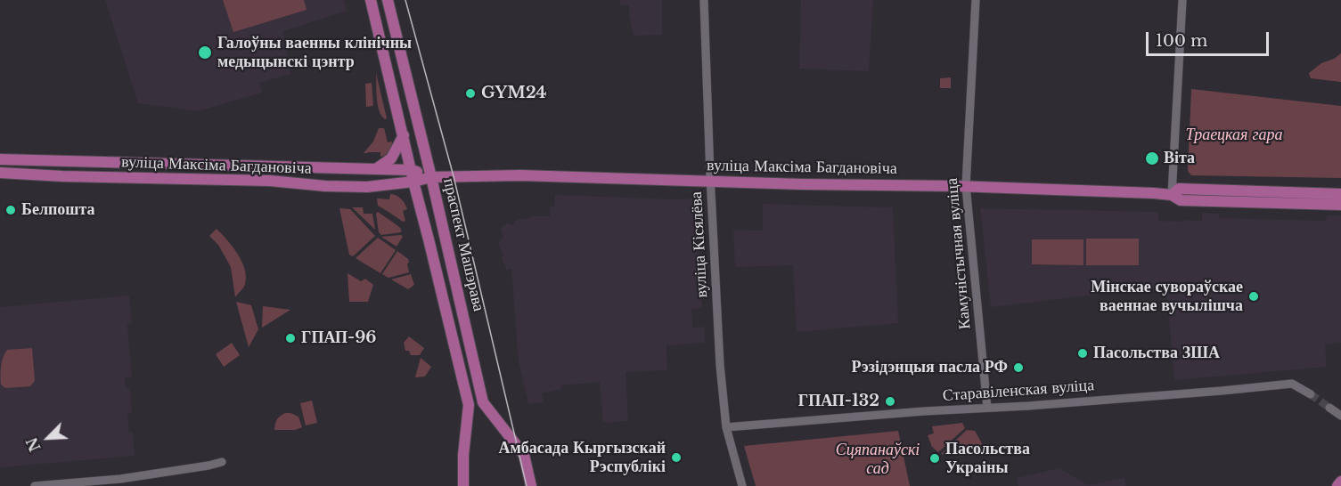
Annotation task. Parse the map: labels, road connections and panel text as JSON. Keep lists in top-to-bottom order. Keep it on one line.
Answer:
{"streets":{"main road":["вуліца Максіма Багдановіча","праспект Машэрава"],"street":["вуліца Кісялёва","Камуністычная вуліца","Старавіленская вуліца"]},"crossings":[["вуліца Максіма Багдановіча","праспект Машэрава"],["вуліца Максіма Багдановіча","вуліца Кісялёва"],["вуліца Максіма Багдановіча","Камуністычная вуліца"],["вуліца Кісялёва","Старавіленская вуліца"],["Камуністычная вуліца","Старавіленская вуліца"]],"parks":["Траецкая гара","Сцяпанаўскі сад"],"places":["Галоўны ваенны клінічны медыцынскі цэнтр","GYM24","Віта","Белпошта","Мінскае сувораўскае ваеннае вучылішча","ГПАП-96","Пасольства ЗША","Рэзідэнцыя пасла РФ","ГПАП-132","Амбасада Кыргызскай Рэспублікі","Пасольства Украіны"],"scale_bar":"100 m","north":"bottom left"}
